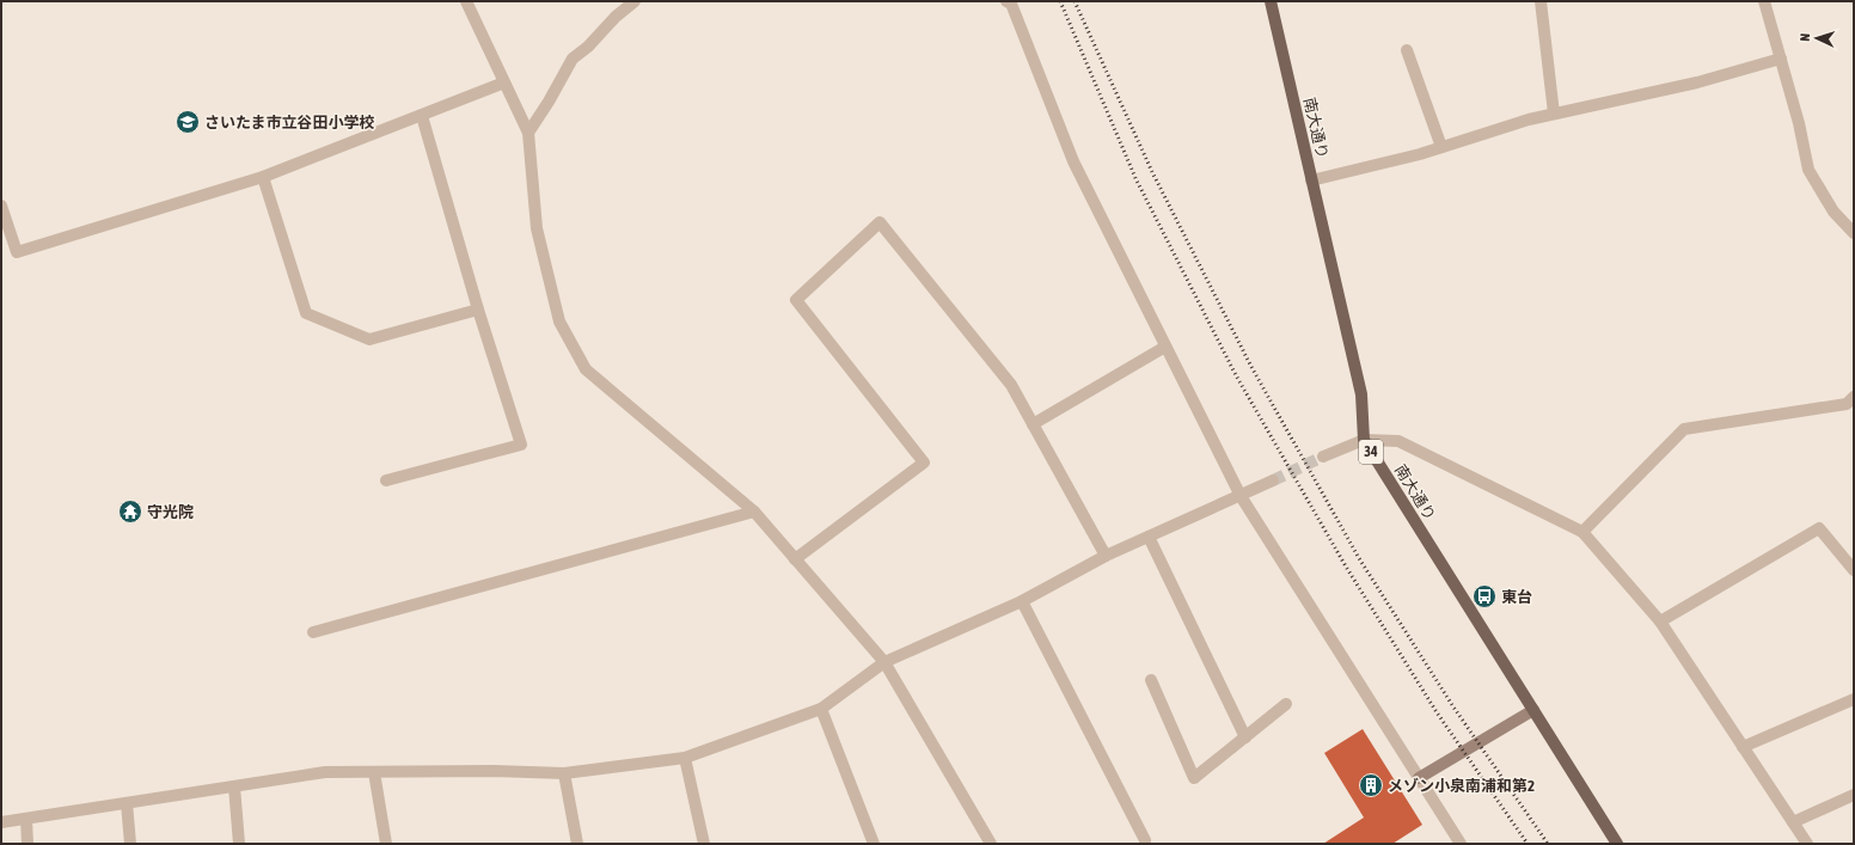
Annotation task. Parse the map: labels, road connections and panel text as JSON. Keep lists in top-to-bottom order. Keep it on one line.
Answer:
{"streets":{"main road":["南大通り","34"]},"places":{"school or university":["さいたま市立谷田小学校"],"temple":["守光院"],"bus stop":["東台"],"building":["メゾン小泉南浦和第2"]},"north":"left"}
